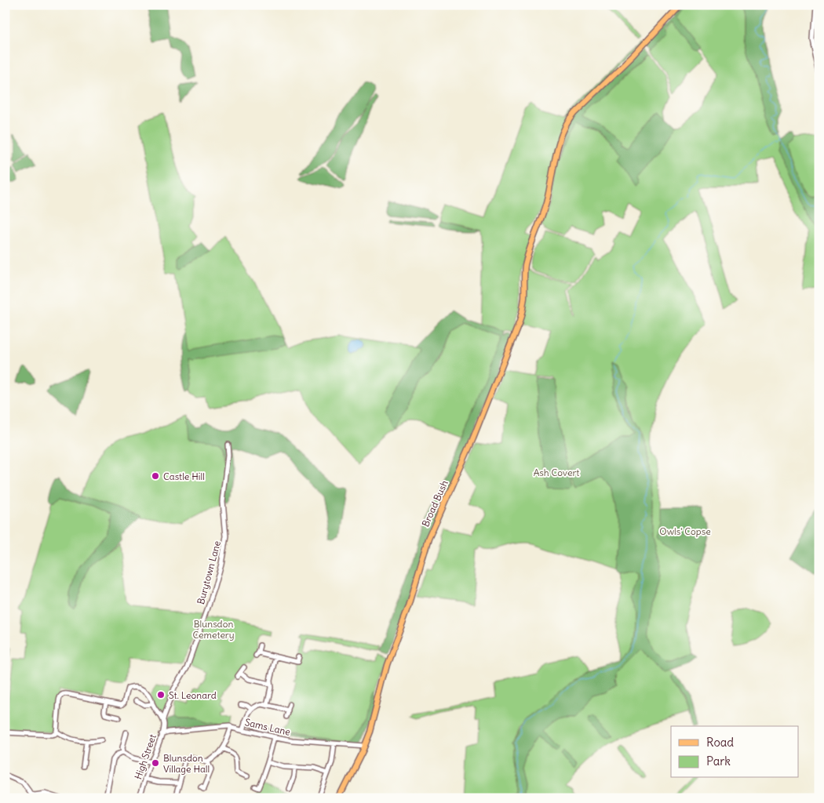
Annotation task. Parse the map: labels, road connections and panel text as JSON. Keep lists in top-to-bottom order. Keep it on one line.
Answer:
{"streets":{"main road":["Broad Bush"],"street":["Burytown Lane","Sams Lane","High Street"]},"crossings":[["Broad Bush","Sams Lane"],["Burytown Lane","High Street"],["Sams Lane","High Street"]],"parks":["Ash Covert","Owls' Copse","Blunsdon Cemetery"],"places":["Castle Hill","St. Leonard","Blunsdon Village Hall"],"legend":["Road","Park"]}
